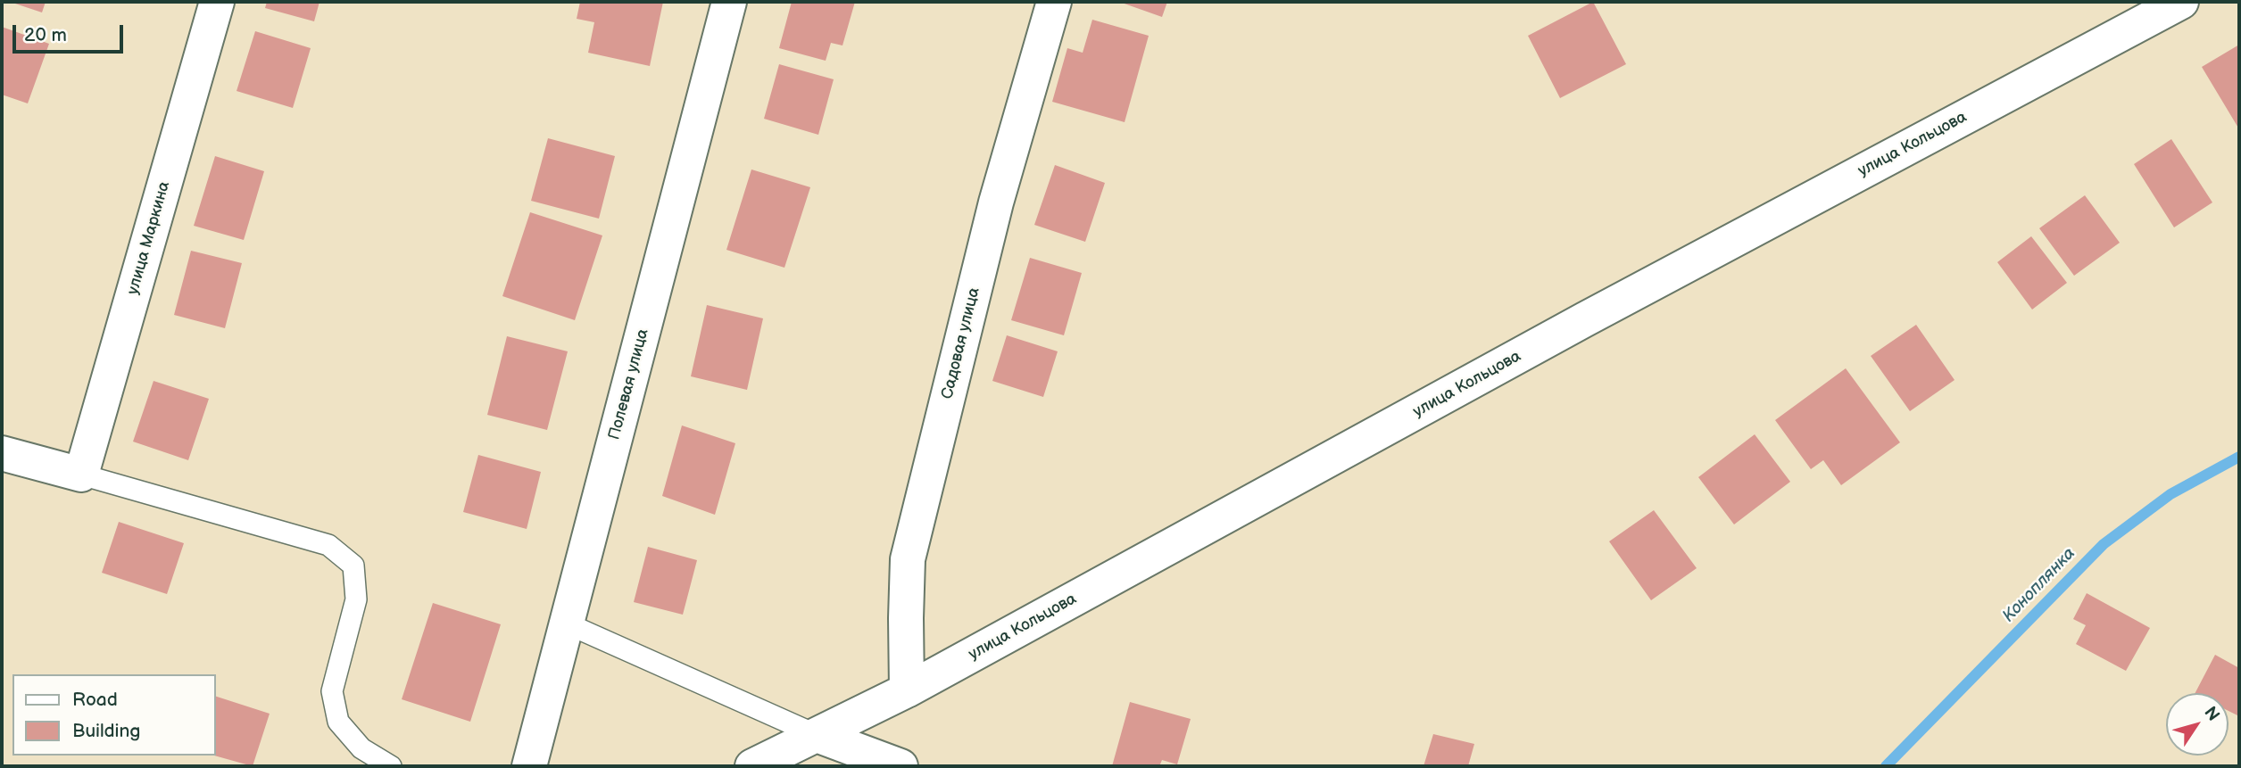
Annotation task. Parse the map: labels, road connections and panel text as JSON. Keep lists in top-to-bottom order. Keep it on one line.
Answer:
{"streets":{"street":["улица Кольцова","улица Маркина","Садовая улица","Полевая улица"]},"crossings":[["улица Кольцова","Садовая улица"]],"water":["Коноплянка"],"legend":["Road","Building"],"scale_bar":"20 m","north":"top right"}
